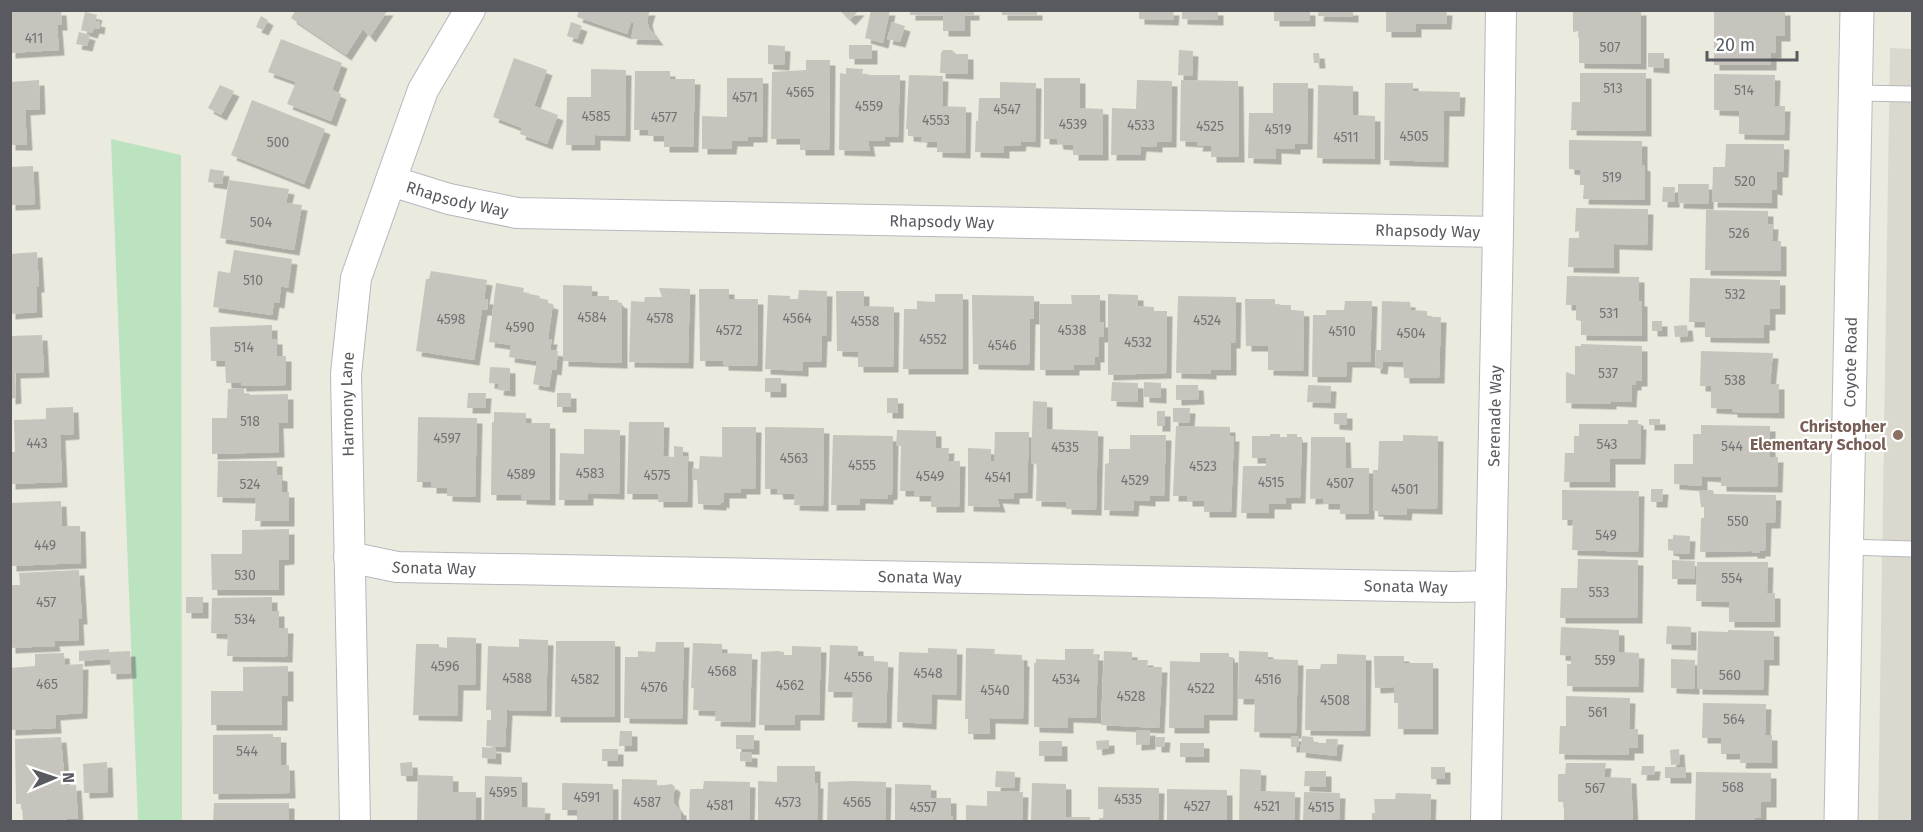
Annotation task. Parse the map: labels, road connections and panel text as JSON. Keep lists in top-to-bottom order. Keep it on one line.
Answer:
{"streets":{"street":["Rhapsody Way","Coyote Road","Harmony Lane","Serenade Way","Sonata Way"]},"crossings":[["Rhapsody Way","Harmony Lane"],["Rhapsody Way","Serenade Way"],["Harmony Lane","Sonata Way"],["Serenade Way","Sonata Way"]],"places":["Christopher Elementary School"],"house_numbers":["411","507","513","514","4565","4571","4559","4547","4585","4577","4553","4539","4533","4525","4519","4505","4511","500","519","520","504","526","510","532","531","4584","4578","4564","4598","4524","4558","4590","4572","4538","4510","4504","4552","4532","4546","514","537","538","518","4597","443","543","544","4535","4563","4555","4523","4583","4589","4575","4549","4541","4529","4515","4507","524","4501","550","549","449","530","554","553","457","534","559","4596","4568","4548","560","4556","4588","4582","4534","4516","465","4562","4576","4522","4540","4528","4508","561","564","544","568","567","4595","4591","4535","4587","4573","4565","4581","4527","4521","4557","4515"],"scale_bar":"20 m","north":"right"}
